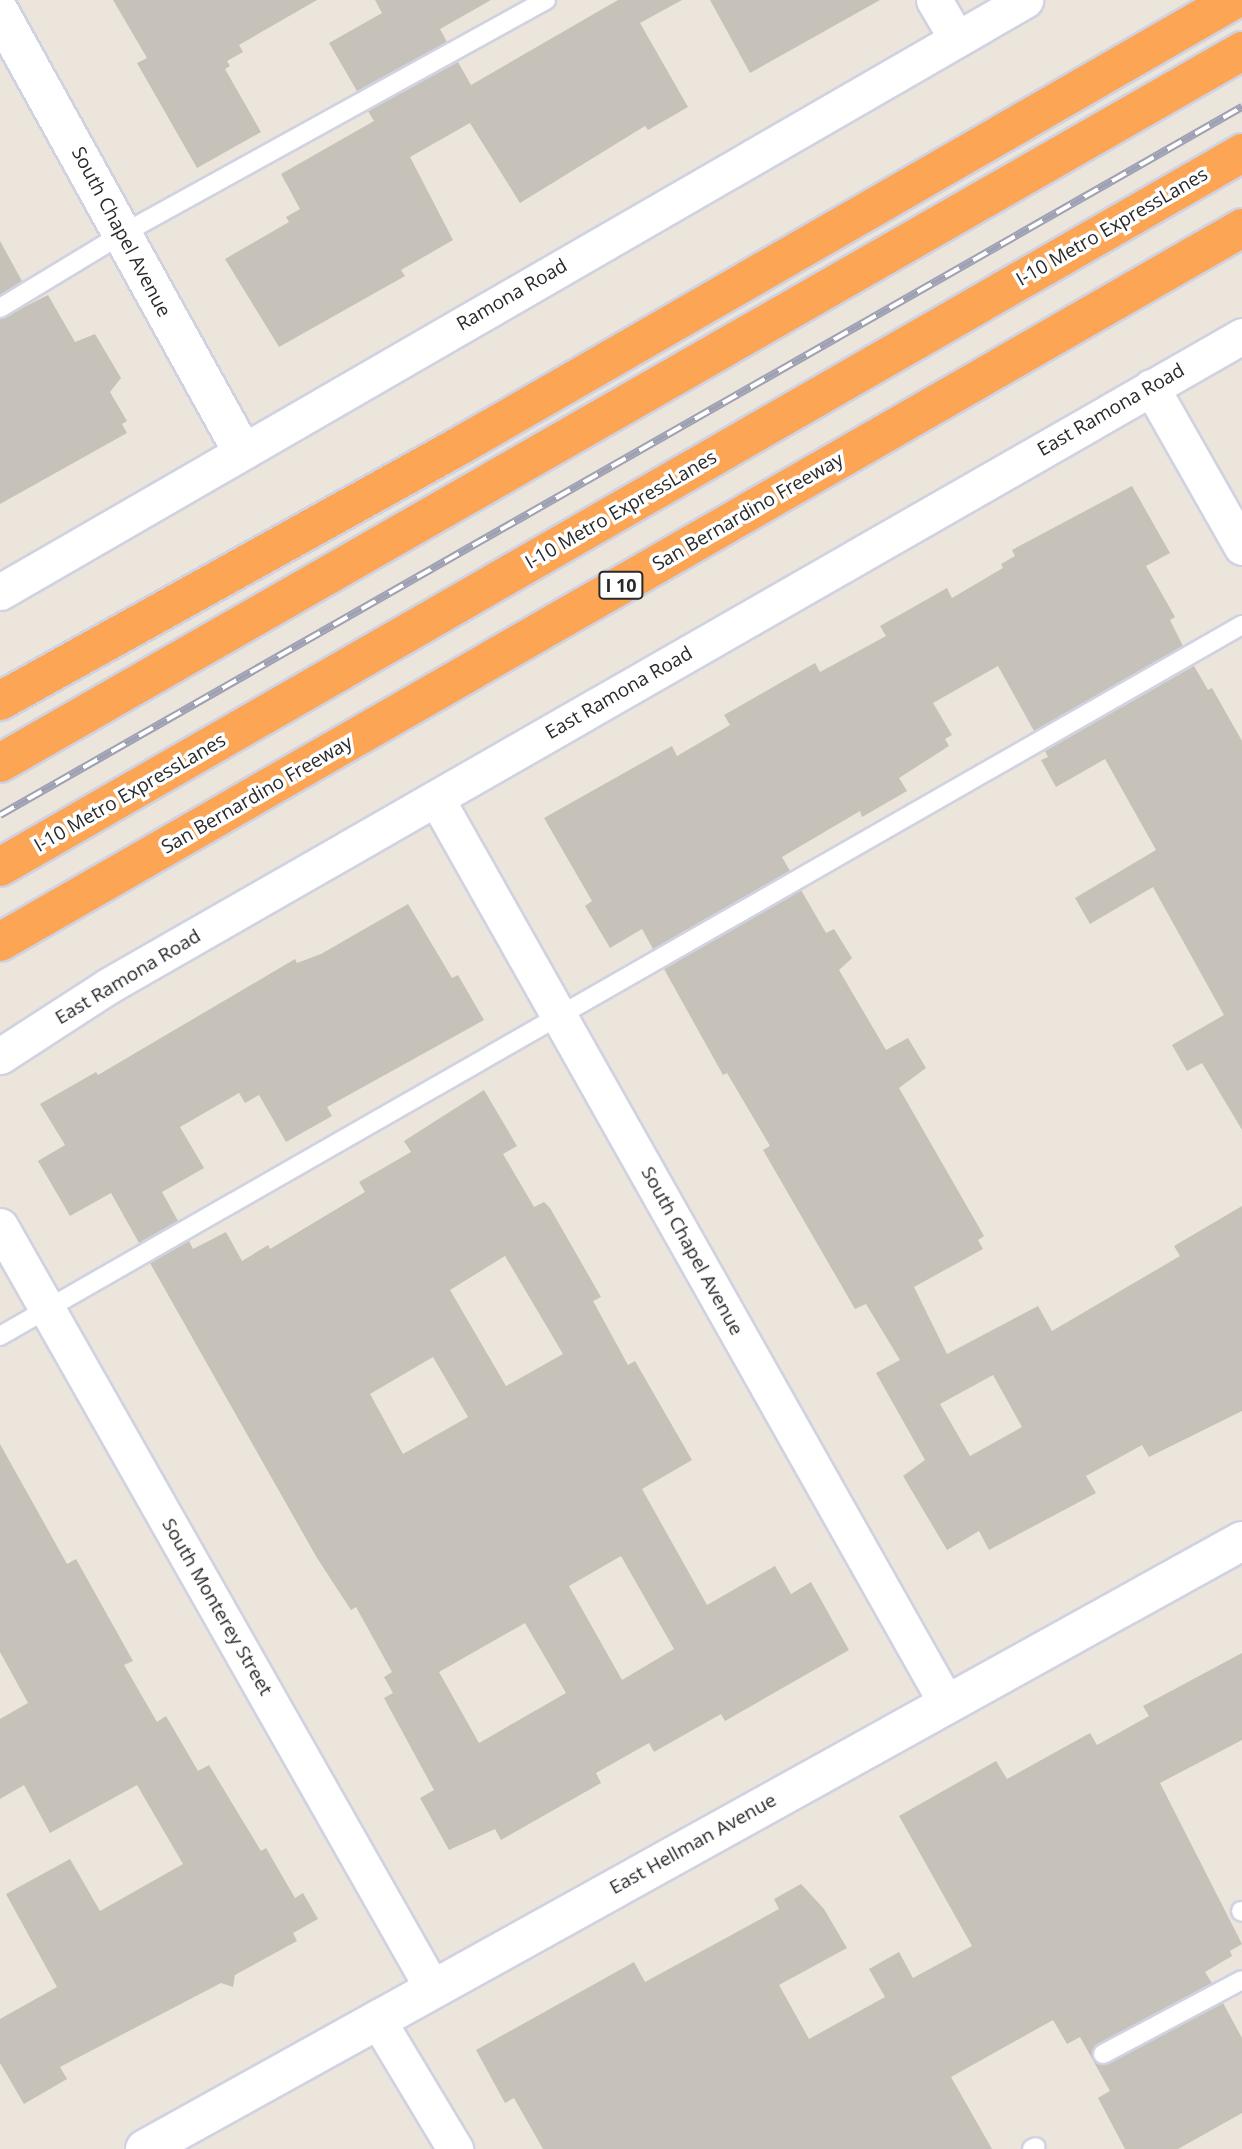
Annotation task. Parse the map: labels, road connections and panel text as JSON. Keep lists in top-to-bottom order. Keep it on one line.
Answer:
{"streets":{"highway":["I-10 Metro ExpressLanes","San Bernardino Freeway","I 10"],"street":["South Chapel Avenue","Ramona Road","East Ramona Road","South Monterey Street","East Hellman Avenue"]},"crossings":[["South Chapel Avenue","Ramona Road"],["South Chapel Avenue","East Ramona Road"],["South Chapel Avenue","East Hellman Avenue"],["South Monterey Street","East Hellman Avenue"]]}
